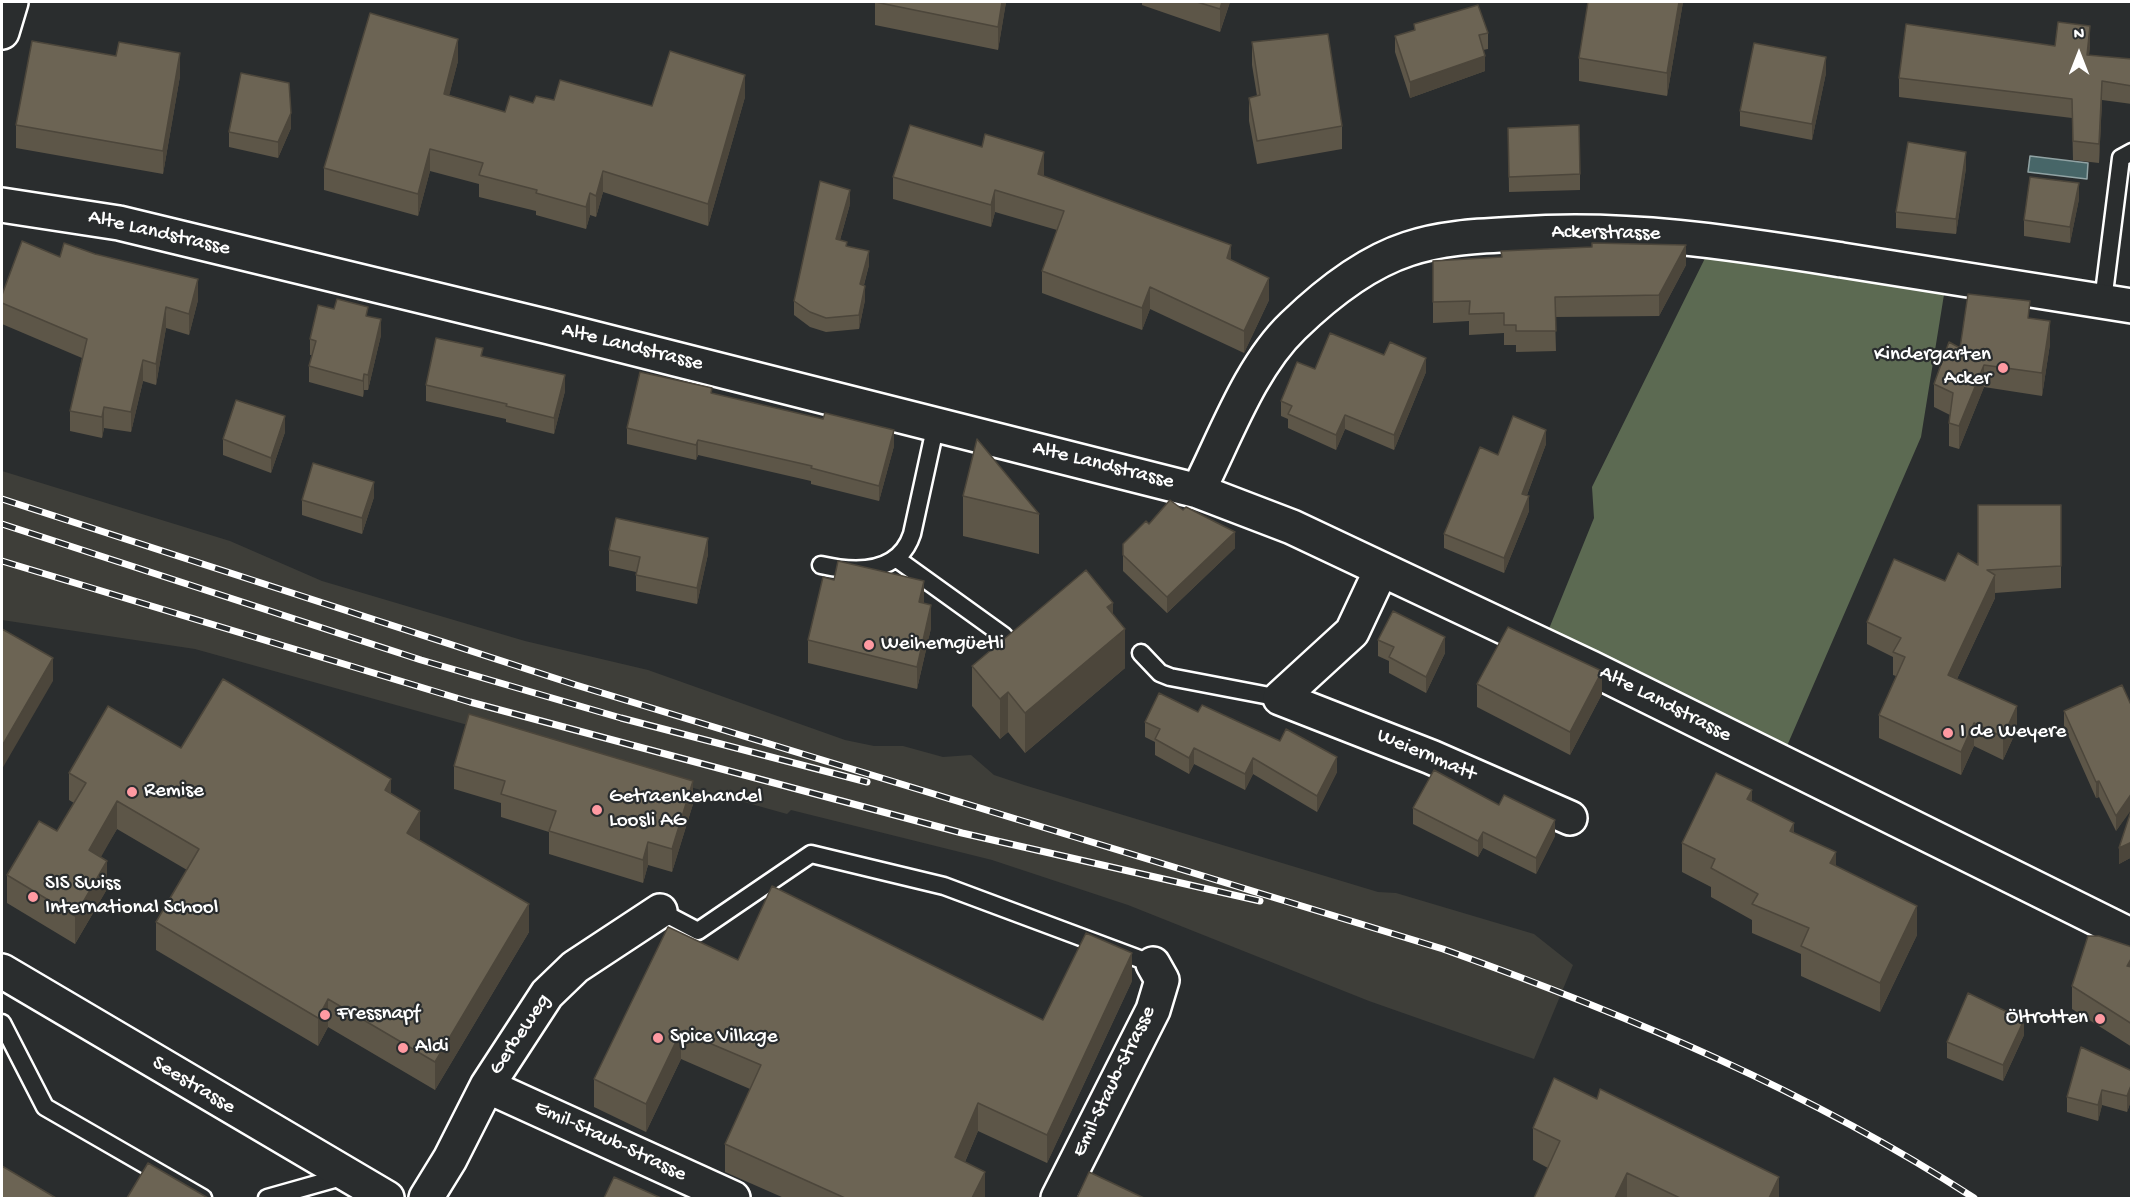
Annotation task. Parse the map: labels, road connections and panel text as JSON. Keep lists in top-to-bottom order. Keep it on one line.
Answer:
{"streets":{"street":["Alte Landstrasse","Ackerstrasse","Weiernmatt","Gerbeweg","Emil-Staub-Strasse","Seestrasse"]},"crossings":[["Alte Landstrasse","Ackerstrasse"],["Gerbeweg","Emil-Staub-Strasse"]],"places":["Kindergarten Acker","Weiherngüetli","I de Weyere","Remise","Getraenkehandel Loosli AG","SIS Swiss International School","Fressnapf","Öltrotten","Spice Village","Aldi"],"north":"top"}
